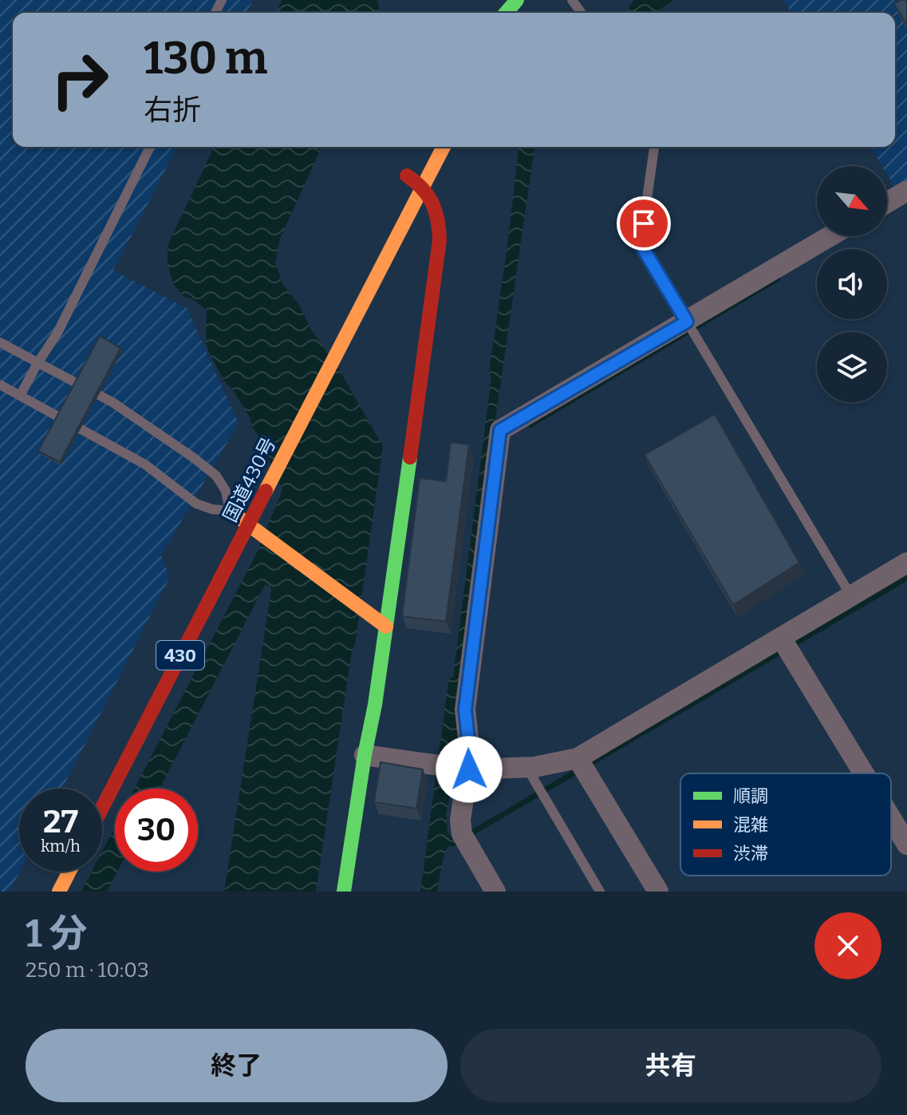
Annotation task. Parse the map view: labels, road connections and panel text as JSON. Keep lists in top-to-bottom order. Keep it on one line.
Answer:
{"streets":{"main road":["国道430号","430"]},"legend":["順調","混雑","渋滞"],"north":"bottom right","page":{"turn":["130 m","右折"],"speed":"27 km/h","limit":"30","heading":["1 分","250 m · 10:03"],"buttons":["終了","共有"]}}
